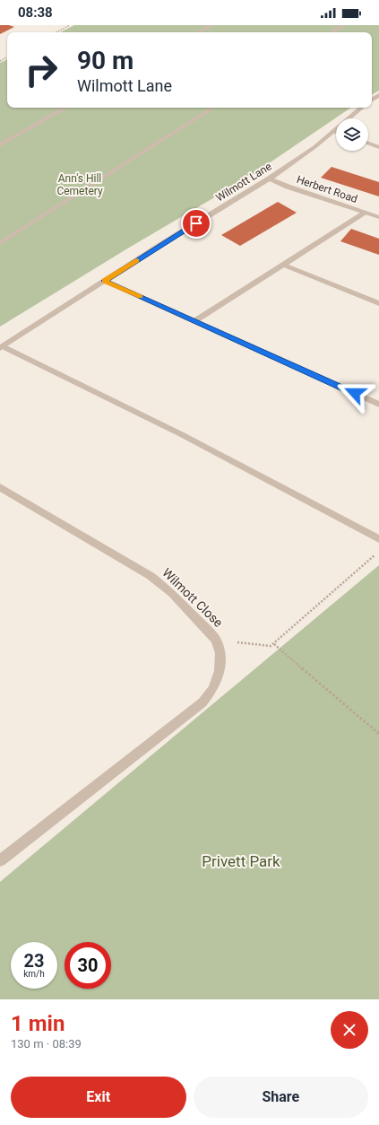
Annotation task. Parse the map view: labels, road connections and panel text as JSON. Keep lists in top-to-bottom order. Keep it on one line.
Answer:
{"streets":{"street":["Wilmott Lane","Herbert Road","Wilmott Close"]},"crossings":[["Wilmott Lane","Herbert Road"]],"parks":["Ann's Hill Cemetery","Privett Park"],"page":{"status":"08:38","turn":["90 m","Wilmott Lane"],"speed":"23 km/h","limit":"30","heading":["1 min","130 m · 08:39"],"buttons":["Exit","Share"]}}
